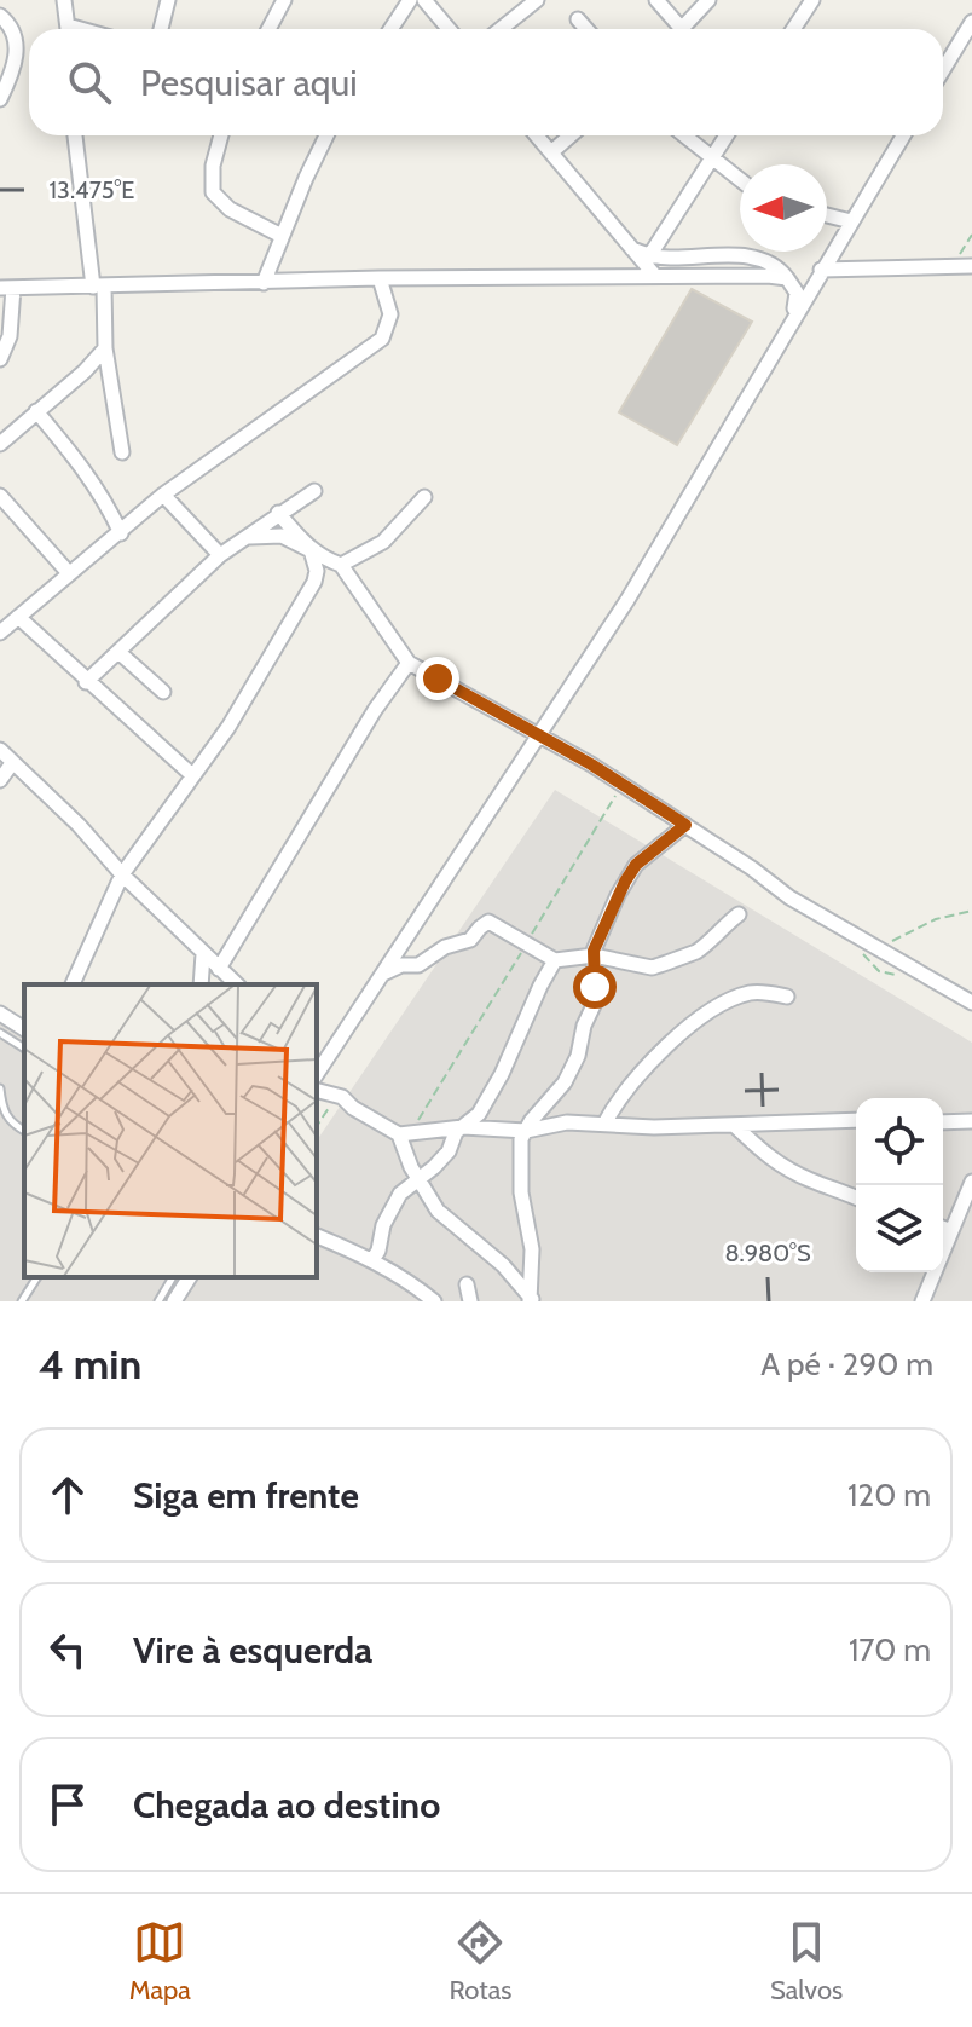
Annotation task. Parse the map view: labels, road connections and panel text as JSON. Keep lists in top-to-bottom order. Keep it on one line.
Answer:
{"north":"left","page":{"search":"Pesquisar aqui","heading":["4 min","A pé · 290 m"],"list":[["Siga em frente","120 m"],["Vire à esquerda","170 m"],"Chegada ao destino"],"nav":["Mapa","Rotas","Salvos"]},"coordinates":["13.475°E","8.980°S"]}
